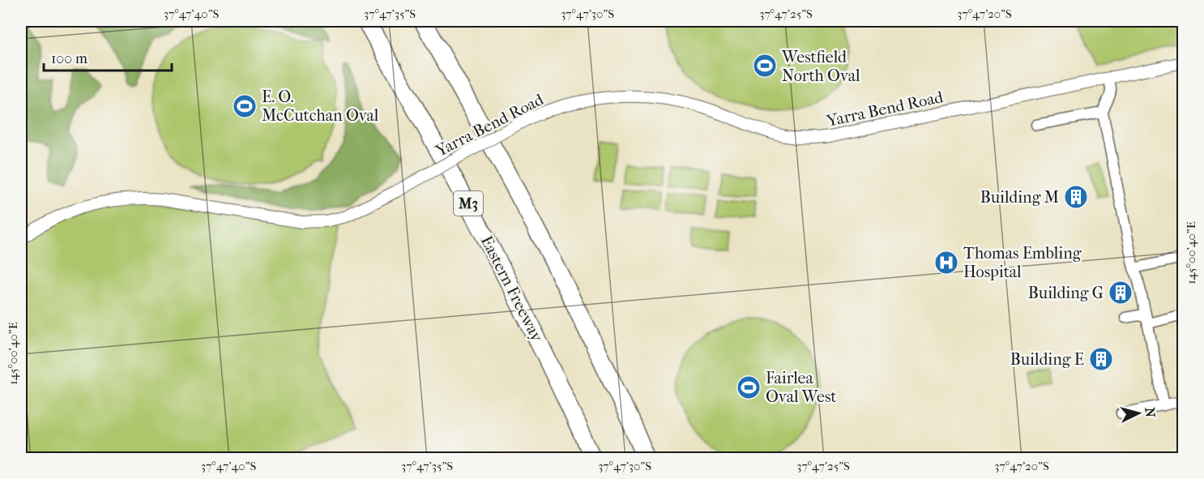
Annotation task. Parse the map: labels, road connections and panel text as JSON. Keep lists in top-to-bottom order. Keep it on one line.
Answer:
{"streets":{"highway":["M3","Eastern Freeway"],"street":["Yarra Bend Road"]},"places":{"sports":["Westfield North Oval","E. O. McCutchan Oval","Fairlea Oval West"],"building":["Building M","Building G","Building E"],"hospital":["Thomas Embling Hospital"]},"scale_bar":"100 m","north":"right","coordinates":["37°47'40\"S","37°47'35\"S","37°47'30\"S","37°47'25\"S","37°47'20\"S","145°00'40\"E"]}
